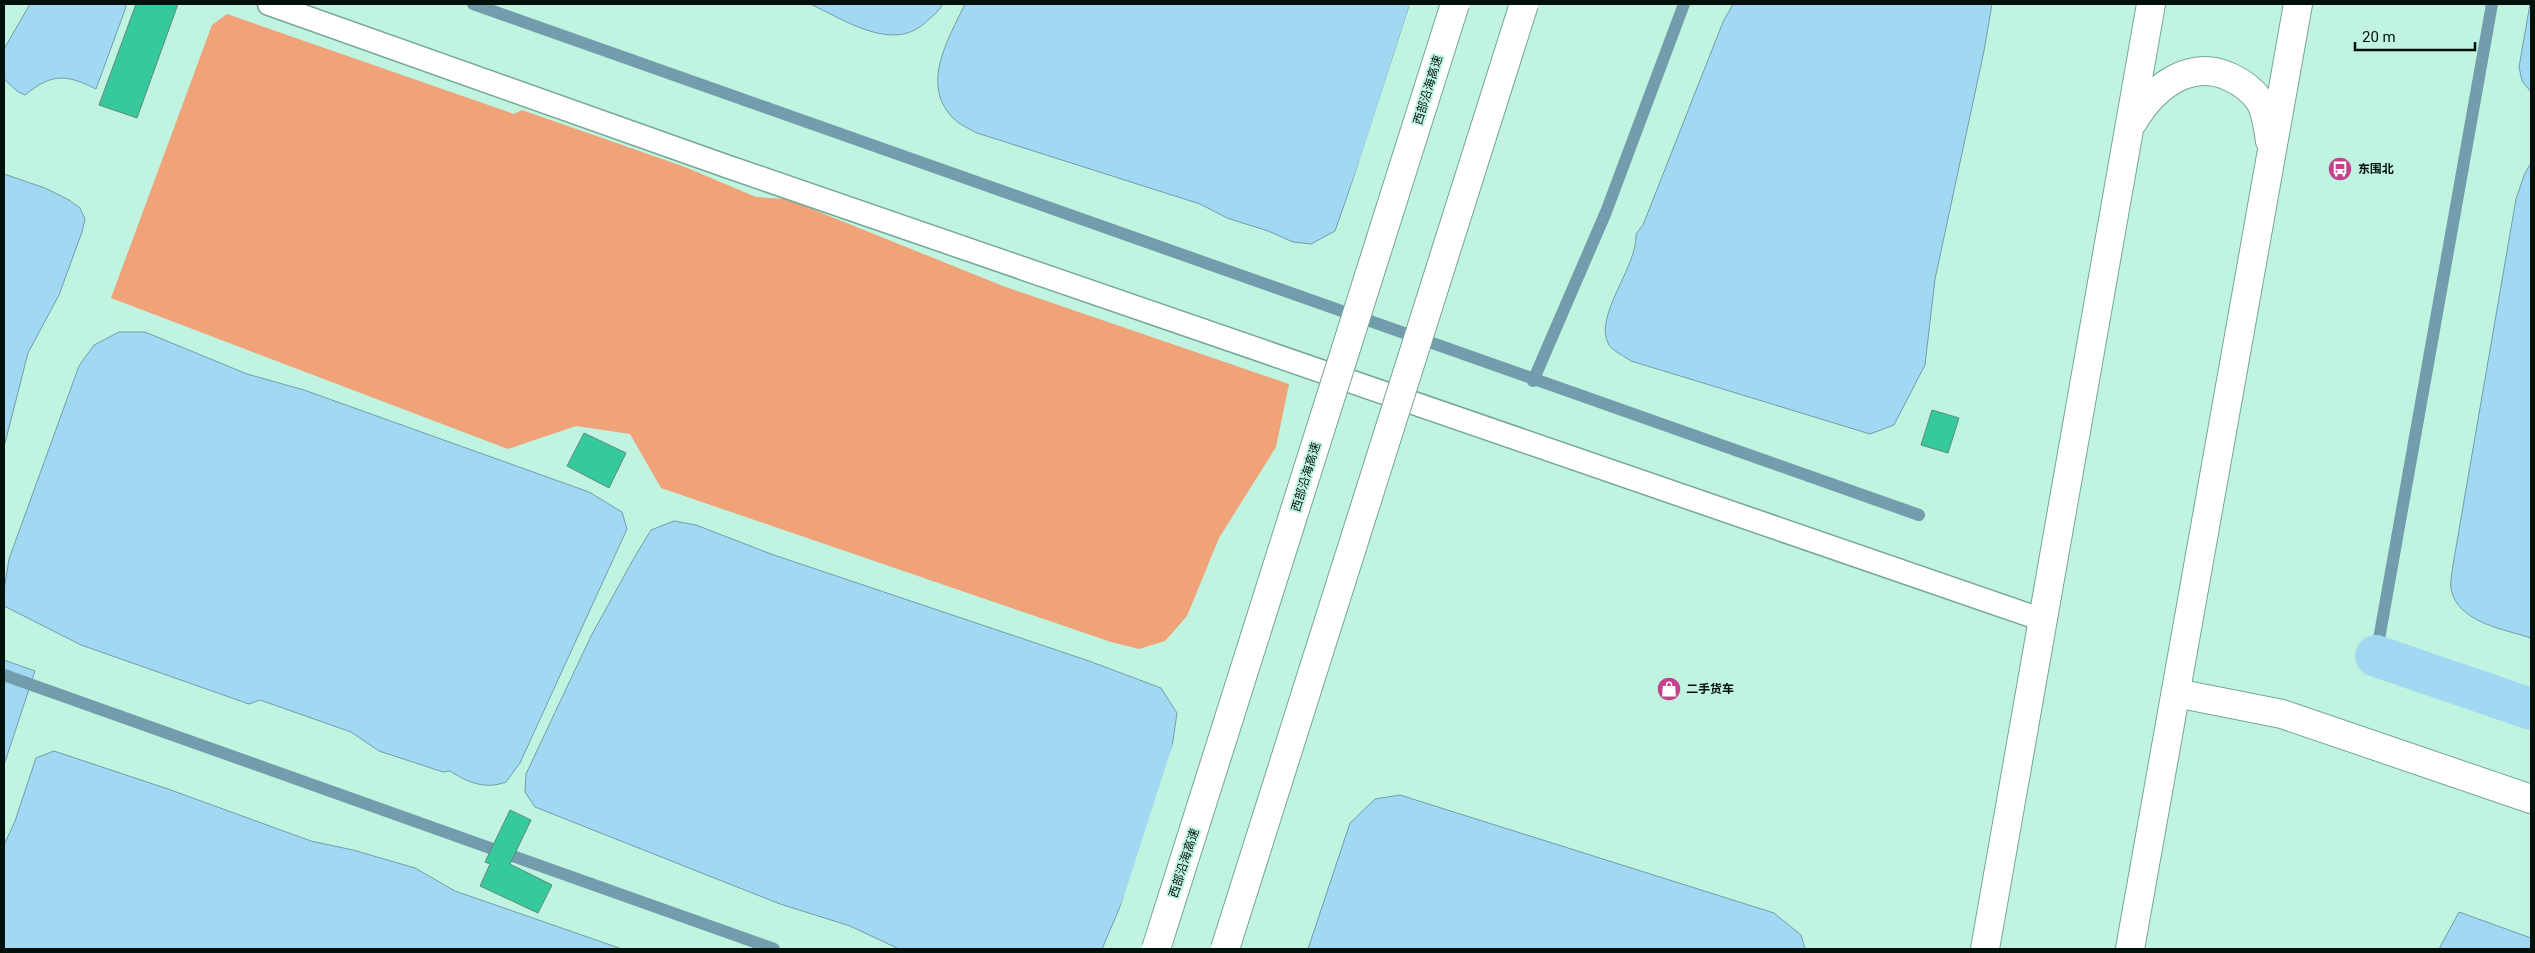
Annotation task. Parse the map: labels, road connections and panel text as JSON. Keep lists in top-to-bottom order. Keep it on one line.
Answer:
{"streets":{"main road":["西部沿海高速"]},"places":{"bus stop":["东围北"],"shop":["二手货车"]},"scale_bar":"20 m"}
